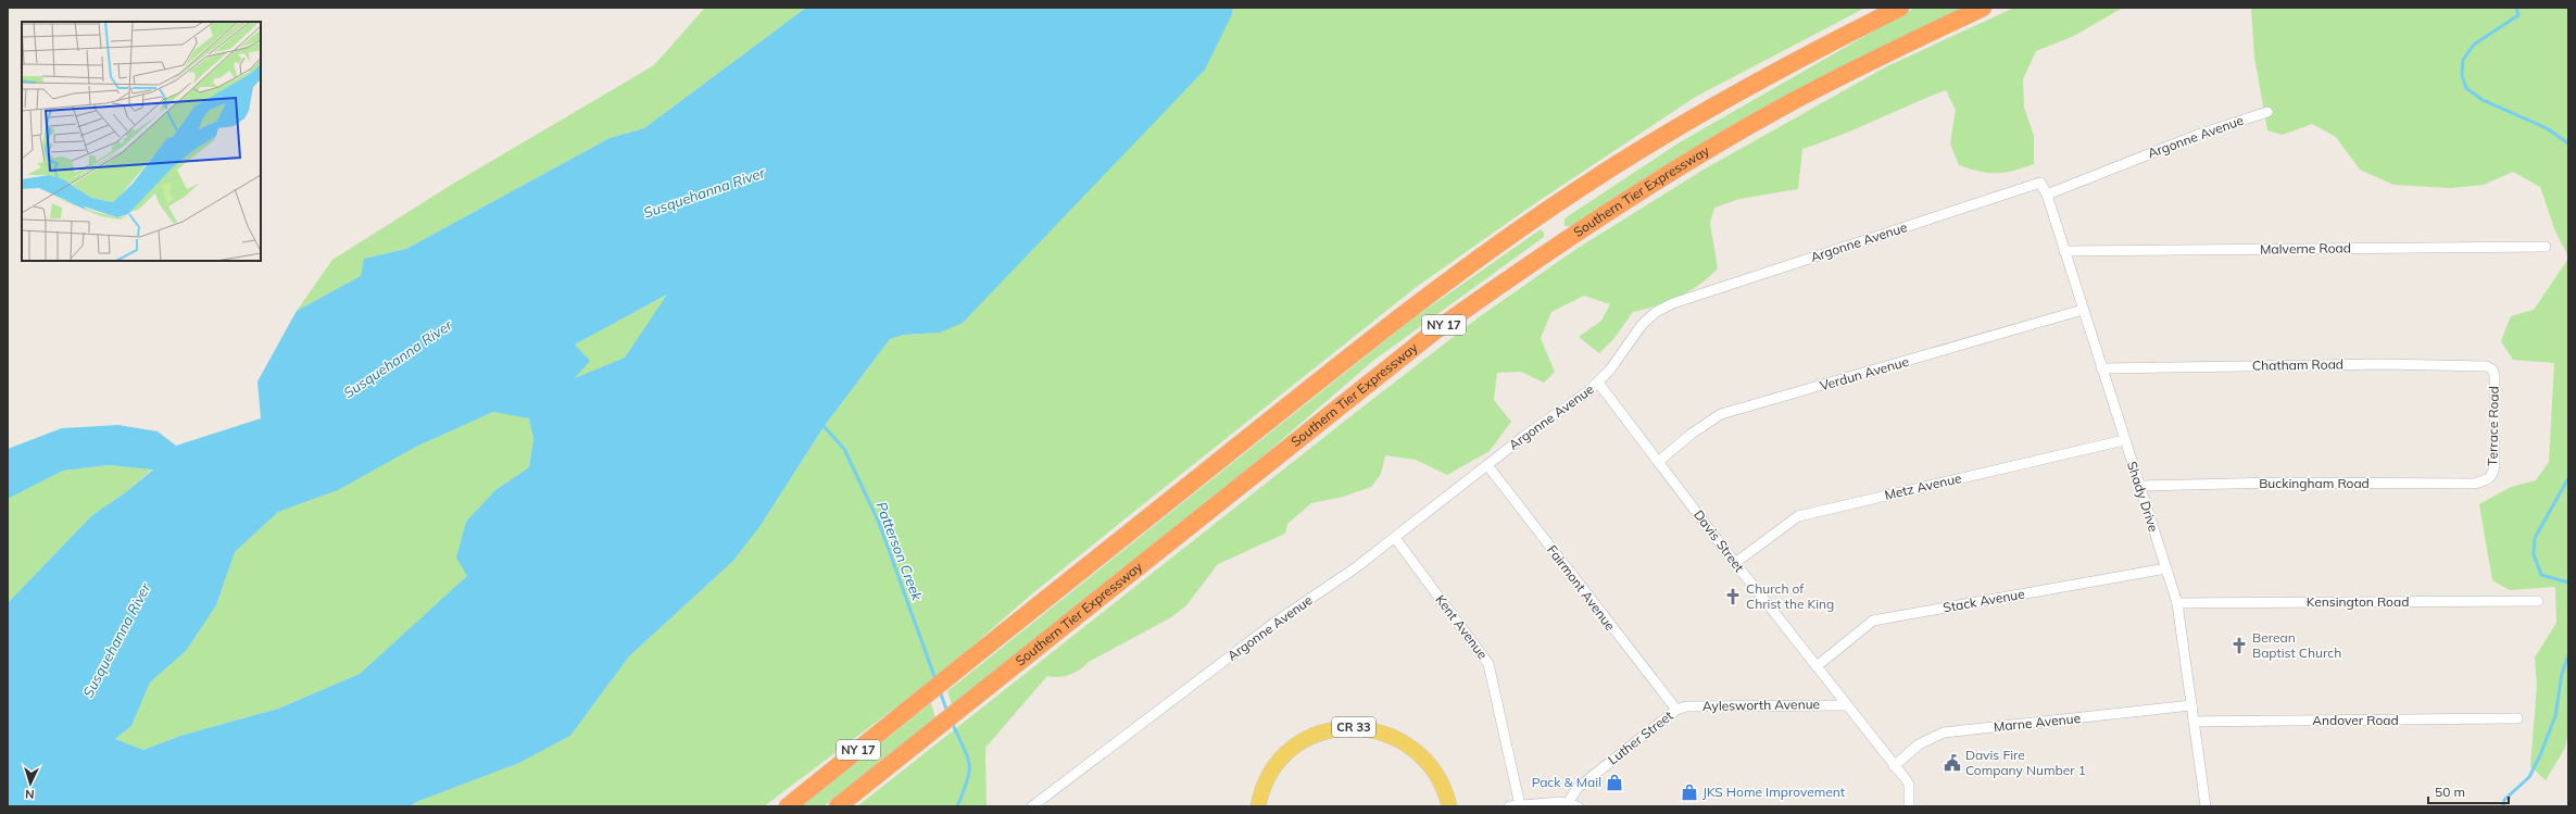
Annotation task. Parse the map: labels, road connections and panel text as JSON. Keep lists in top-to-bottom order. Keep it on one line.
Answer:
{"streets":{"highway":["Southern Tier Expressway","NY 17"],"main road":["CR 33"],"street":["Argonne Avenue","Malverne Road","Chatham Road","Verdun Avenue","Terrace Road","Buckingham Road","Metz Avenue","Shady Drive","Davis Street","Fairmont Avenue","Stack Avenue","Kensington Road","Kent Avenue","Aylesworth Avenue","Andover Road","Marne Avenue","Luther Street"]},"crossings":[["Argonne Avenue","Shady Drive"],["Argonne Avenue","Davis Street"],["Argonne Avenue","Fairmont Avenue"],["Argonne Avenue","Kent Avenue"],["Malverne Road","Shady Drive"],["Chatham Road","Terrace Road"],["Chatham Road","Shady Drive"],["Verdun Avenue","Shady Drive"],["Verdun Avenue","Davis Street"],["Terrace Road","Buckingham Road"],["Buckingham Road","Shady Drive"],["Metz Avenue","Shady Drive"],["Metz Avenue","Davis Street"],["Shady Drive","Stack Avenue"],["Shady Drive","Kensington Road"],["Shady Drive","Andover Road"],["Shady Drive","Marne Avenue"],["Davis Street","Stack Avenue"],["Davis Street","Aylesworth Avenue"],["Davis Street","Marne Avenue"],["Fairmont Avenue","Aylesworth Avenue"],["Fairmont Avenue","Luther Street"],["Kent Avenue","Luther Street"],["Aylesworth Avenue","Luther Street"]],"water":["Susquehanna River","Patterson Creek"],"places":{"church":["Church of Christ the King","Berean Baptist Church"],"public building":["Davis Fire Company Number 1"],"shop":["Pack & Mail","JKS Home Improvement"]},"scale_bar":"50 m","north":"bottom"}
